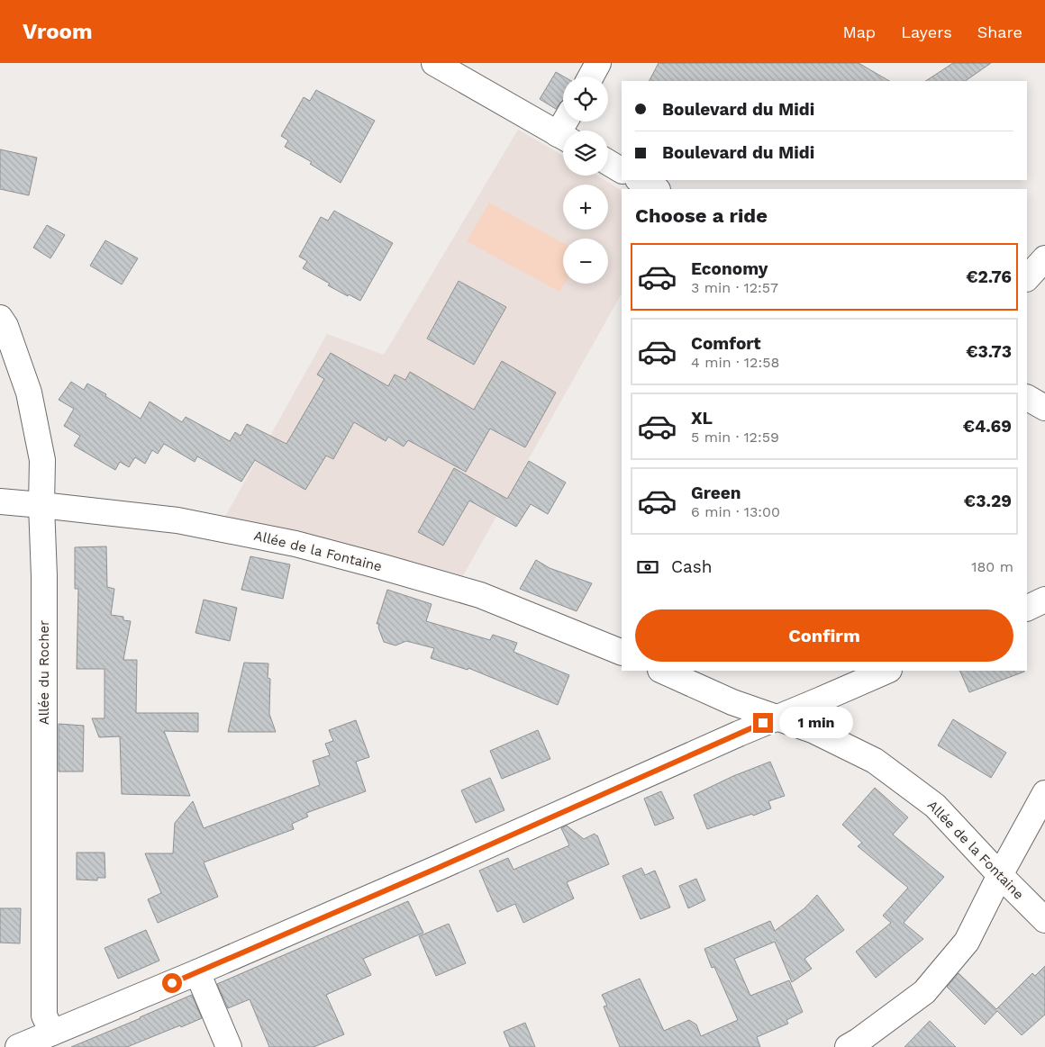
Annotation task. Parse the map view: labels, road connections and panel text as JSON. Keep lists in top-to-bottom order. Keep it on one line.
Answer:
{"streets":{"street":["Allée de la Fontaine","Allée du Rocher"]},"crossings":[["Allée de la Fontaine","Allée du Rocher"]],"page":{"header":"Vroom","nav":["Map","Layers","Share"],"map_buttons":["+","−"],"banner":["Boulevard du Midi","Boulevard du Midi"],"heading":"Choose a ride","list":[{"name":"Economy","note":"3 min · 12:57","value":"€2.76"},{"name":"Comfort","note":"4 min · 12:58","value":"€3.73"},{"name":"XL","note":"5 min · 12:59","value":"€4.69"},{"name":"Green","note":"6 min · 13:00","value":"€3.29"}],"pay":["Cash","180 m"],"buttons":"Confirm","bubble":"1 min"}}
